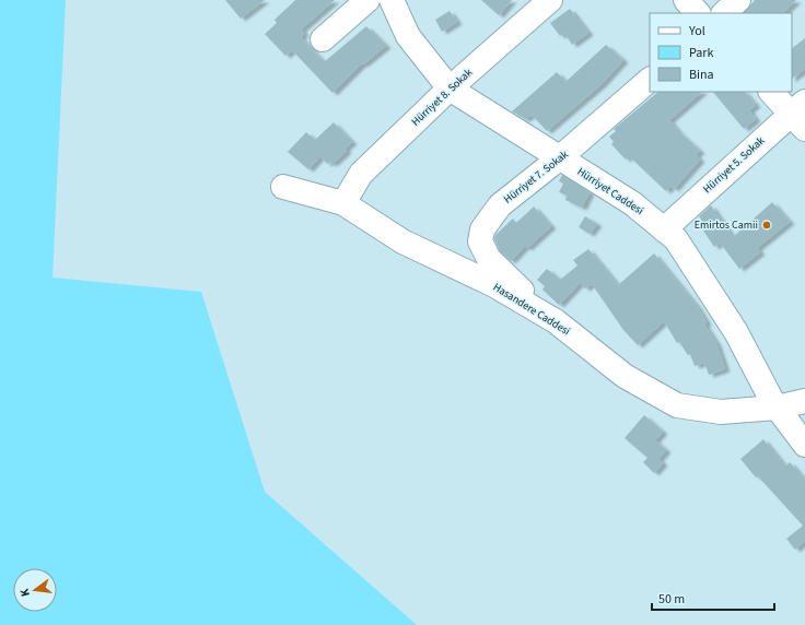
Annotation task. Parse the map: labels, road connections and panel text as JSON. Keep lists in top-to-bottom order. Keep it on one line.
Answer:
{"streets":{"street":["Hürriyet 8. Sokak","Hürriyet 5. Sokak","Hürriyet 7. Sokak","Hürriyet Caddesi","Hasandere Caddesi"]},"crossings":[["Hürriyet 8. Sokak","Hürriyet Caddesi"],["Hürriyet 8. Sokak","Hasandere Caddesi"],["Hürriyet 5. Sokak","Hürriyet Caddesi"],["Hürriyet 7. Sokak","Hürriyet Caddesi"],["Hürriyet 7. Sokak","Hasandere Caddesi"],["Hürriyet Caddesi","Hasandere Caddesi"]],"places":["Emirtos Camii"],"legend":["Yol","Park","Bina"],"scale_bar":"50 m","north":"left"}
